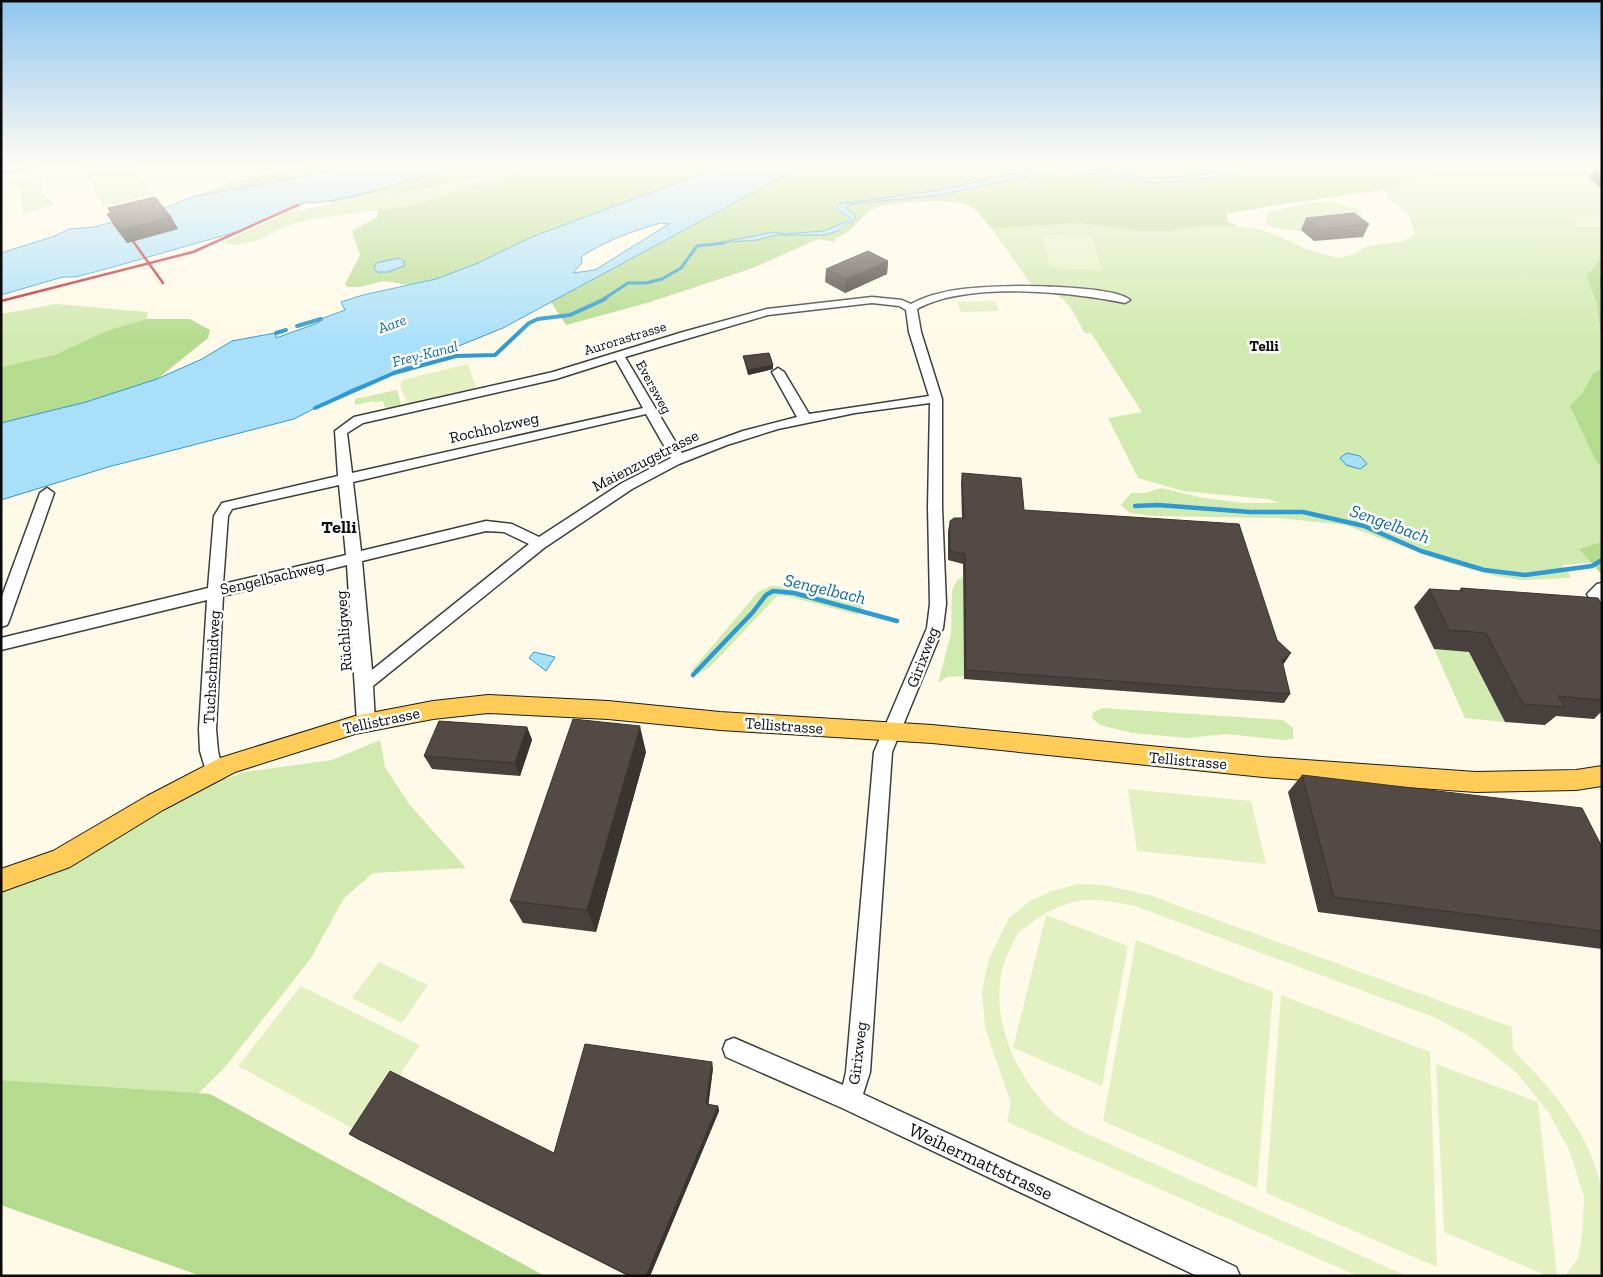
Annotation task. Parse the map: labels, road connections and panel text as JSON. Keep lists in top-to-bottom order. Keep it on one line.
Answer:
{"streets":{"main road":["Tellistrasse"],"street":["Aurorastrasse","Eversweg","Rochholzweg","Maienzugstrasse","Sengelbachweg","Rüchligweg","Girixweg","Tuchschmidweg","Weihermattstrasse"]},"crossings":[["Aurorastrasse","Eversweg"],["Aurorastrasse","Rüchligweg"],["Aurorastrasse","Girixweg"],["Eversweg","Rochholzweg"],["Eversweg","Maienzugstrasse"],["Rochholzweg","Rüchligweg"],["Rochholzweg","Tuchschmidweg"],["Maienzugstrasse","Sengelbachweg"],["Maienzugstrasse","Rüchligweg"],["Maienzugstrasse","Girixweg"],["Sengelbachweg","Rüchligweg"],["Sengelbachweg","Tuchschmidweg"],["Rüchligweg","Tuchschmidweg"],["Rüchligweg","Tellistrasse"],["Girixweg","Tellistrasse"],["Girixweg","Weihermattstrasse"],["Tuchschmidweg","Tellistrasse"]],"districts":["Telli","Telli"],"water":["Aare","Frey-Kanal","Sengelbach"]}
